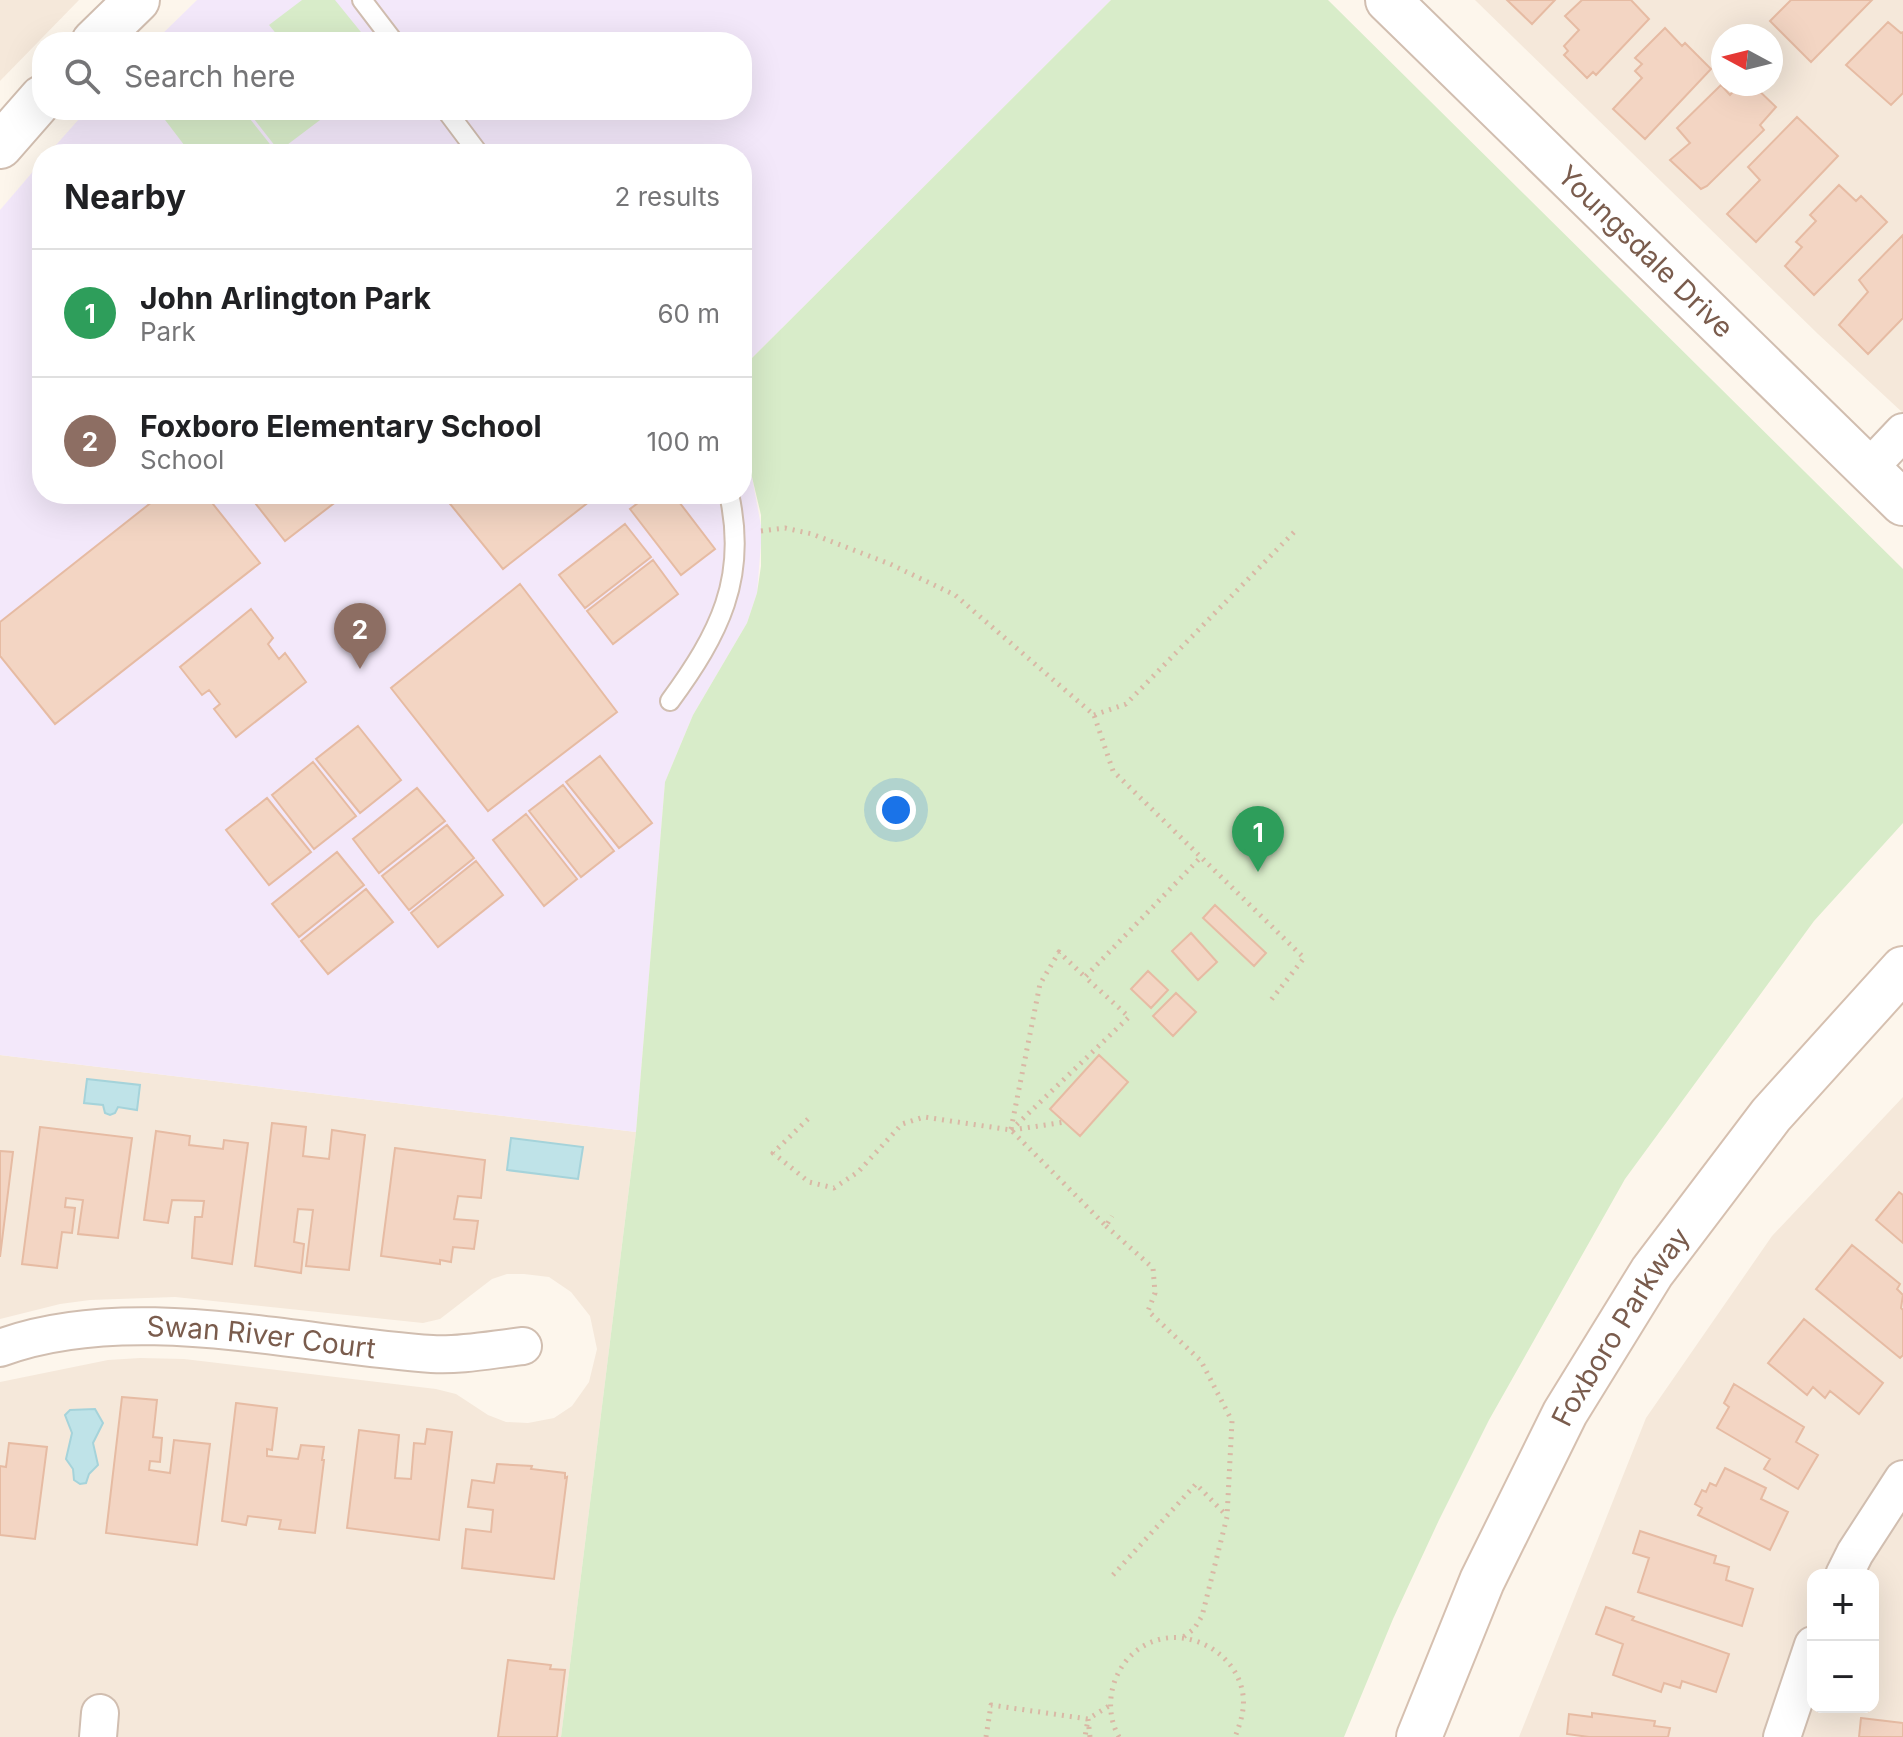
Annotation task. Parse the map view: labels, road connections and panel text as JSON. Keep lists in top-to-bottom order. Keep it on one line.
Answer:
{"streets":{"main road":["Youngsdale Drive","Foxboro Parkway"],"street":["Swan River Court"]},"north":"left","page":{"search":"Search here","heading":["Nearby","2 results"],"list":[{"mark":"1","name":"John Arlington Park","note":"Park","value":"60 m"},{"mark":"2","name":"Foxboro Elementary School","note":"School","value":"100 m"}],"pins":["2","1"],"map_buttons":["+","−"]}}
